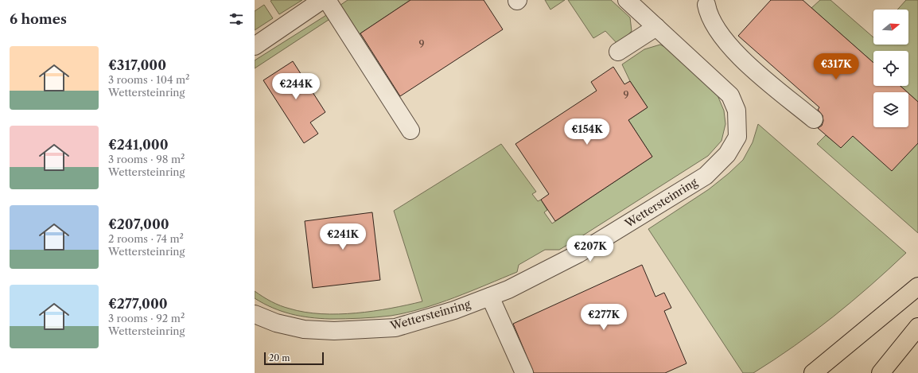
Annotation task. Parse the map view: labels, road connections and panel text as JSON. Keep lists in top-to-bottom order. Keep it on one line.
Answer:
{"streets":{"street":["Wettersteinring"]},"house_numbers":["9","9"],"scale_bar":"20 m","north":"right","page":{"heading":"6 homes","list":[{"name":"€317,000","note":"3 rooms · 104 m² · Wettersteinring"},{"name":"€241,000","note":"3 rooms · 98 m² · Wettersteinring"},{"name":"€207,000","note":"2 rooms · 74 m² · Wettersteinring"},{"name":"€277,000","note":"3 rooms · 92 m² · Wettersteinring"}],"price":["€317K","€244K","€154K","€241K","€207K","€277K"],"scale":"20 m"}}
